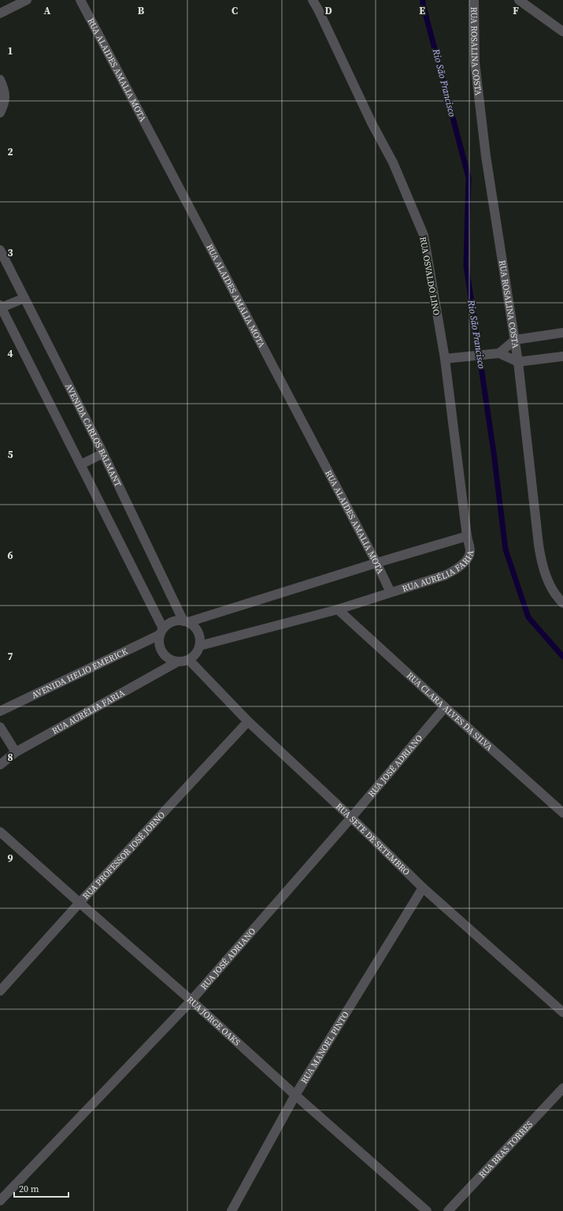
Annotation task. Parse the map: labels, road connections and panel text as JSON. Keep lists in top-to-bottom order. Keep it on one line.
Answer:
{"streets":{"street":["RUA ROSALINA COSTA","RUA ALAIDES AMALIA MOTA","RUA OSVALDO LINO","AVENIDA CARLOS BALMANT","RUA AURÉLIA FARIA","AVENIDA HELIO EMERICK","RUA CLARA ALVES DA SILVA","RUA JOSÉ ADRIANO","RUA SETE DE SETEMBRO","RUA PROFESSOR JOSÉ JORNO","RUA JORGE OAKS","RUA MANOEL PINTO","RUA BRAS TORRES"]},"crossings":[["RUA ALAIDES AMALIA MOTA","RUA AURÉLIA FARIA"],["RUA OSVALDO LINO","RUA AURÉLIA FARIA"],["AVENIDA CARLOS BALMANT","RUA AURÉLIA FARIA"],["AVENIDA CARLOS BALMANT","AVENIDA HELIO EMERICK"],["AVENIDA CARLOS BALMANT","RUA SETE DE SETEMBRO"],["RUA AURÉLIA FARIA","AVENIDA HELIO EMERICK"],["RUA AURÉLIA FARIA","RUA CLARA ALVES DA SILVA"],["RUA AURÉLIA FARIA","RUA SETE DE SETEMBRO"],["AVENIDA HELIO EMERICK","RUA SETE DE SETEMBRO"],["RUA CLARA ALVES DA SILVA","RUA JOSÉ ADRIANO"],["RUA JOSÉ ADRIANO","RUA SETE DE SETEMBRO"],["RUA JOSÉ ADRIANO","RUA JORGE OAKS"],["RUA SETE DE SETEMBRO","RUA PROFESSOR JOSÉ JORNO"],["RUA SETE DE SETEMBRO","RUA MANOEL PINTO"],["RUA PROFESSOR JOSÉ JORNO","RUA JORGE OAKS"],["RUA JORGE OAKS","RUA MANOEL PINTO"]],"water":["Rio São Francisco"],"scale_bar":"20 m","grid":{"columns":["A","B","C","D","E","F"],"rows":["1","2","3","4","5","6","7","8","9"]}}
